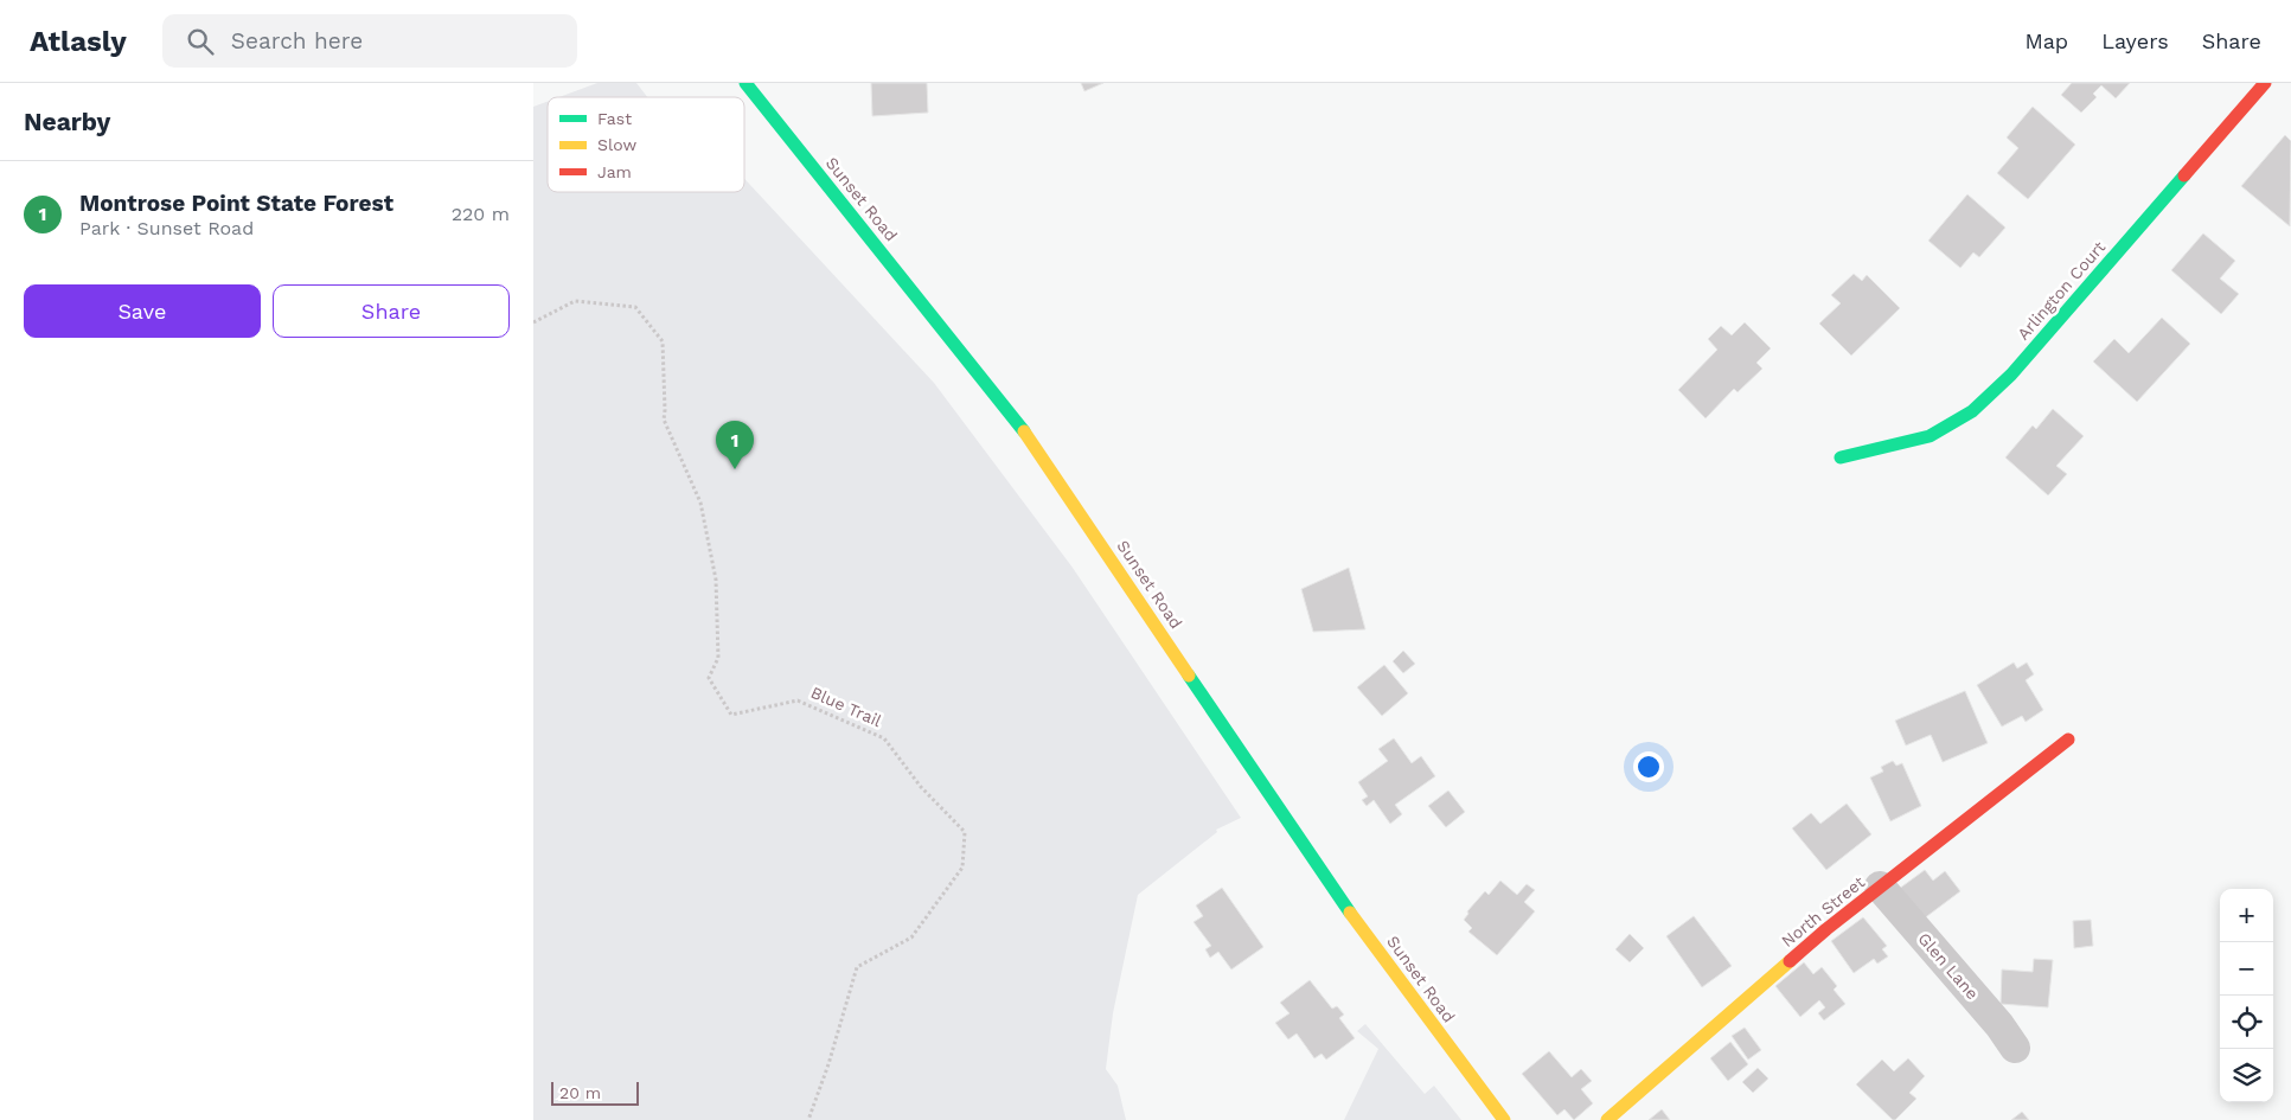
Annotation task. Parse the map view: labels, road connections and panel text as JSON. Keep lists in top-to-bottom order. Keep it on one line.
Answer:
{"streets":{"street":["Sunset Road","Arlington Court","North Street","Glen Lane"],"path":["Blue Trail"]},"crossings":[["North Street","Glen Lane"]],"legend":["Fast","Slow","Jam"],"scale_bar":"20 m","page":{"header":"Atlasly","search":"Search here","nav":["Map","Layers","Share"],"heading":"Nearby","list":[{"mark":"1","name":"Montrose Point State Forest","note":"Park · Sunset Road","value":"220 m"}],"buttons":["Save","Share"],"pins":"1","map_buttons":["+","−"],"scale":"20 m"}}
